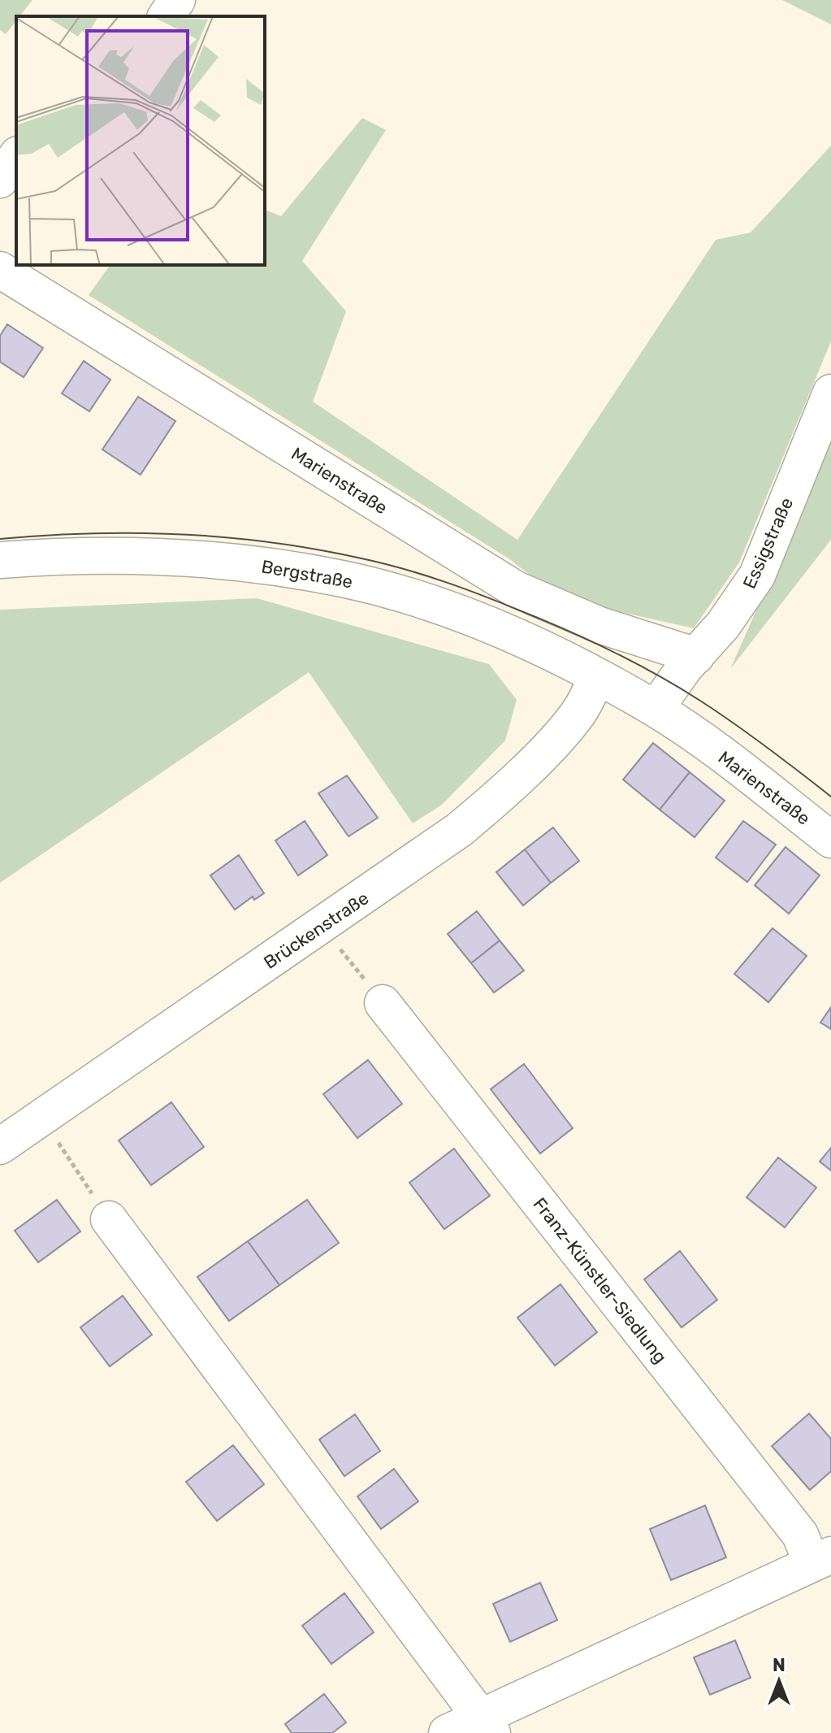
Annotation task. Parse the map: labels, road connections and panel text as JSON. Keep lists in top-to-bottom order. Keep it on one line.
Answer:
{"streets":{"street":["Marienstraße","Essigstraße","Bergstraße","Brückenstraße","Franz-Künstler-Siedlung"]},"crossings":[["Marienstraße","Essigstraße"],["Marienstraße","Bergstraße"],["Marienstraße","Brückenstraße"],["Bergstraße","Brückenstraße"]],"north":"top"}
